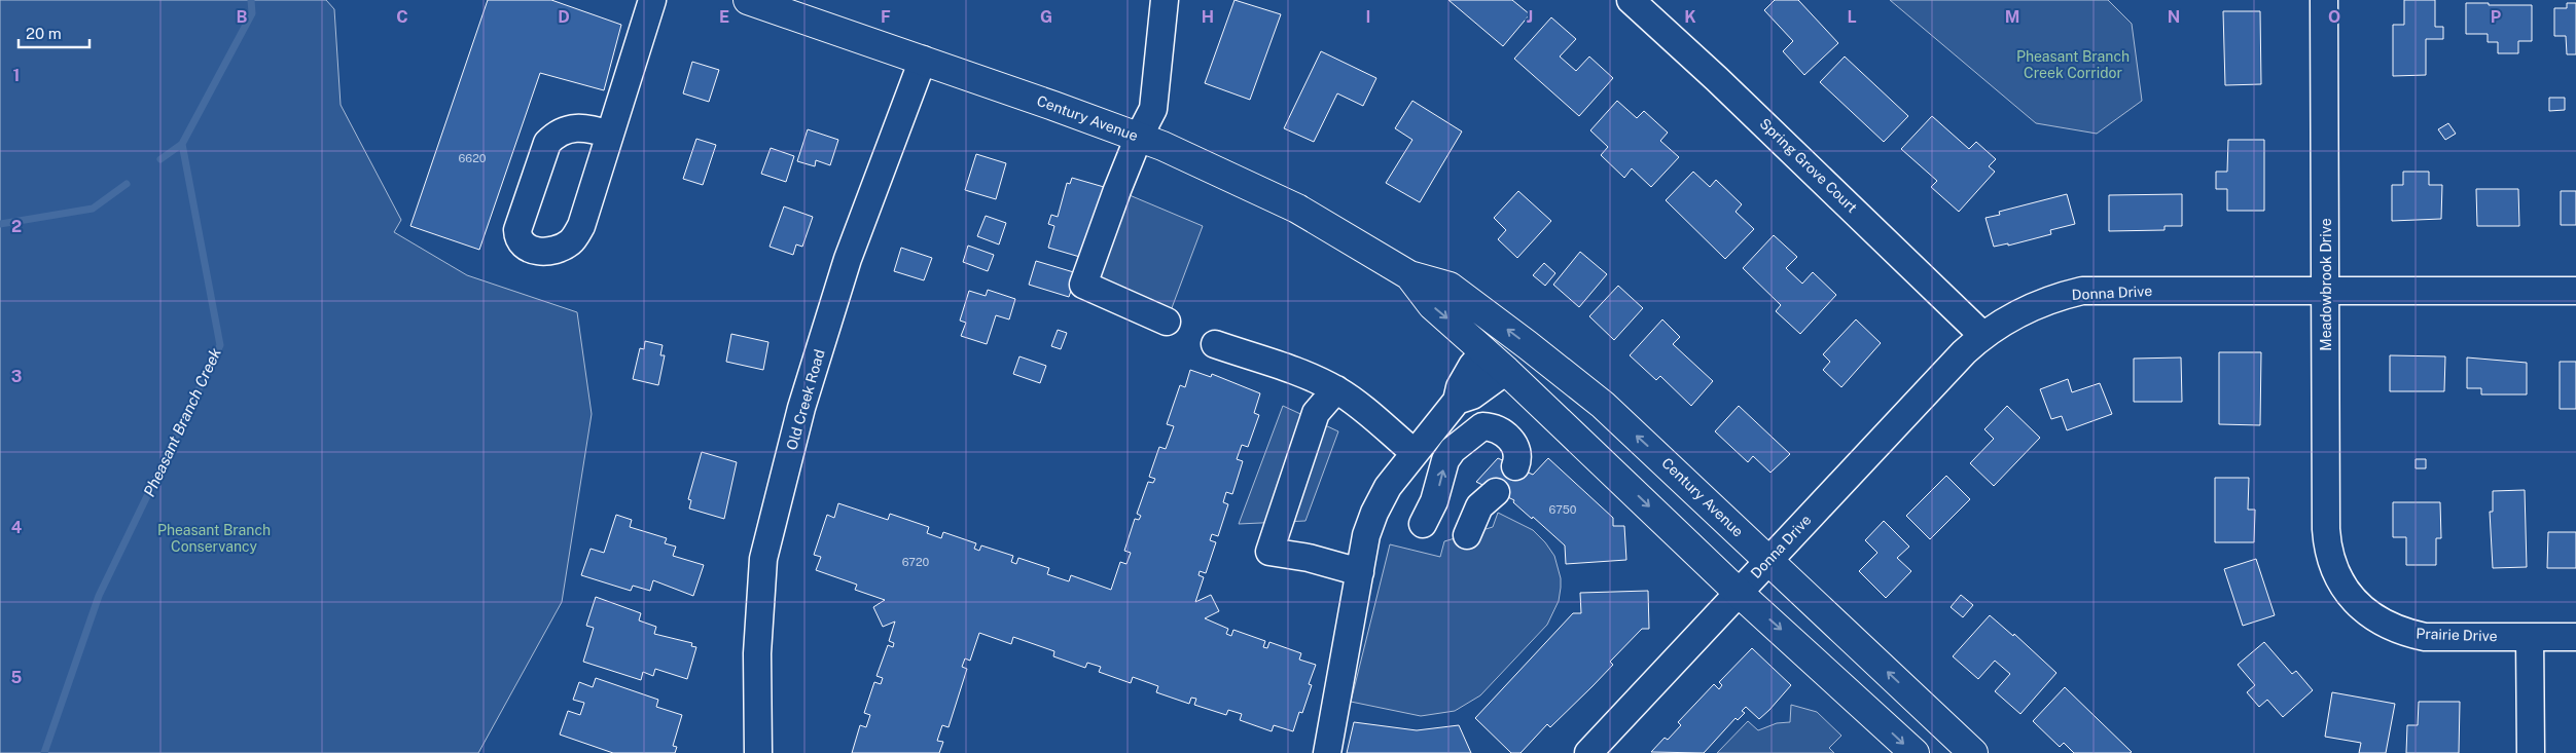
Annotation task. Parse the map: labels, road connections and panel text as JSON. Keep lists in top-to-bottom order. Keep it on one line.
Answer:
{"streets":{"main road":["Century Avenue"],"street":["Spring Grove Court","Meadowbrook Drive","Donna Drive","Old Creek Road","Prairie Drive"]},"crossings":[["Century Avenue","Donna Drive"],["Century Avenue","Old Creek Road"],["Spring Grove Court","Donna Drive"],["Meadowbrook Drive","Donna Drive"],["Meadowbrook Drive","Prairie Drive"]],"water":["Pheasant Branch Creek"],"parks":["Pheasant Branch Creek Corridor","Pheasant Branch Conservancy"],"house_numbers":["6620","6750","6720"],"scale_bar":"20 m","grid":{"columns":["B","C","D","E","F","G","H","I","J","K","L","M","N","O","P"],"rows":["1","2","3","4","5"]}}
